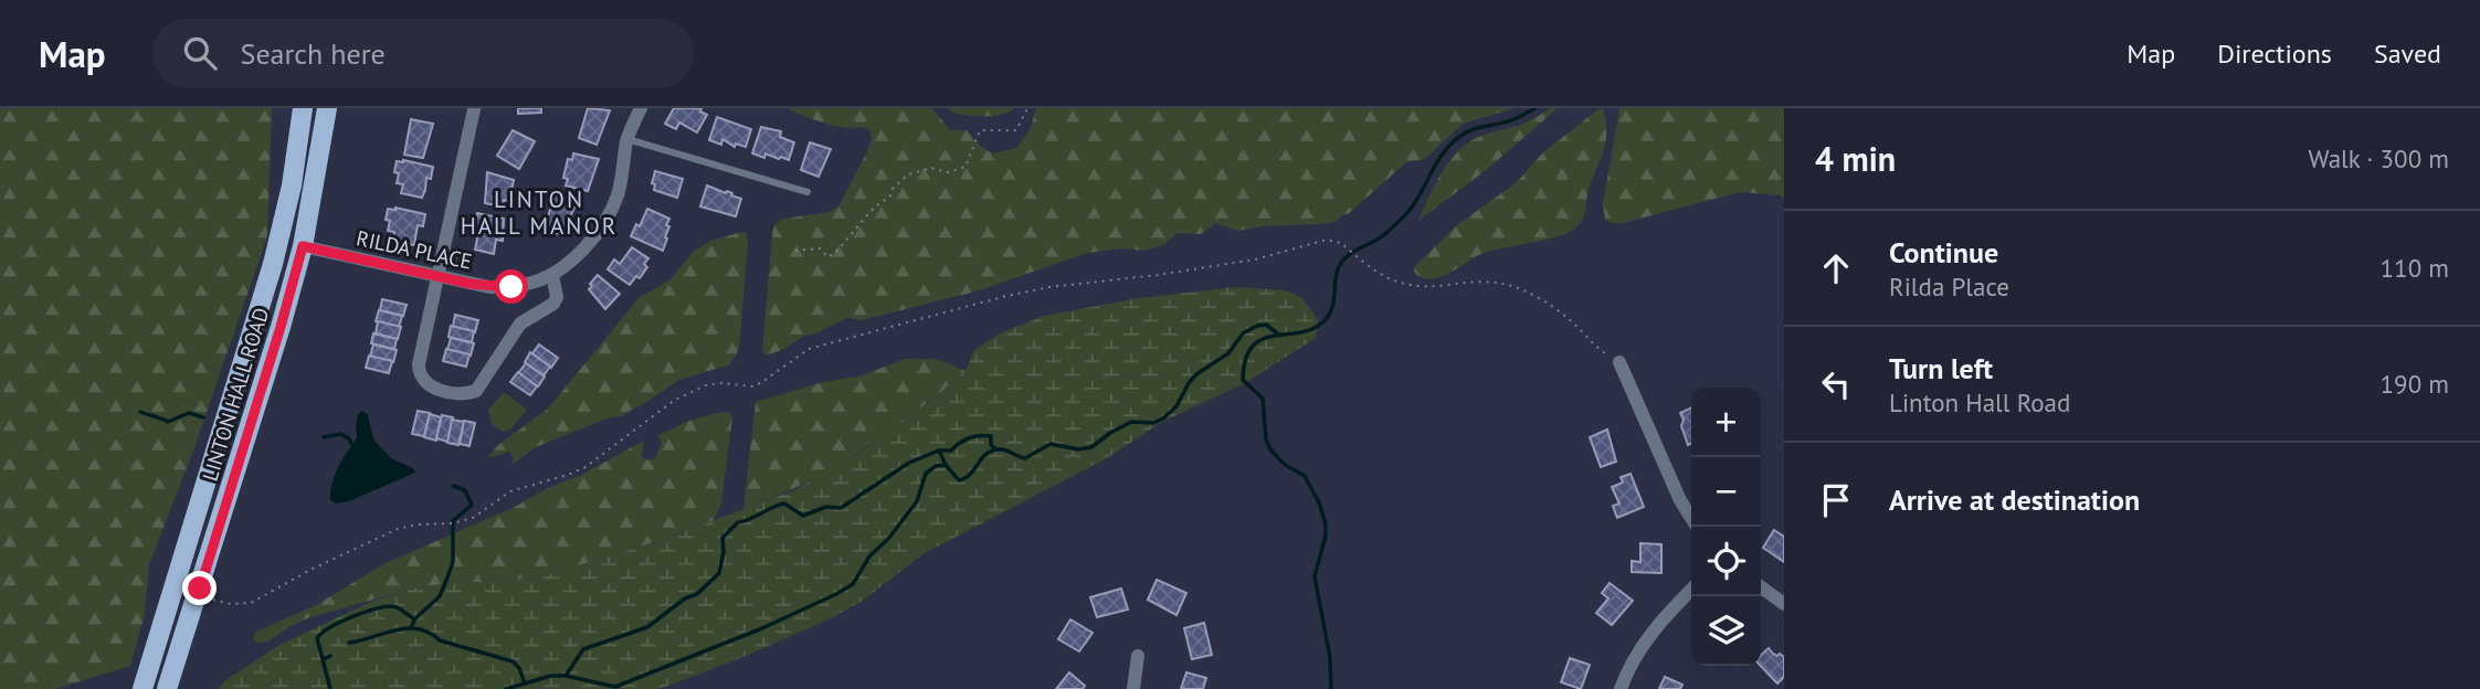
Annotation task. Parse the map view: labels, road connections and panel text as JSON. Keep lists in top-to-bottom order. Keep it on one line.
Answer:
{"streets":{"main road":["LINTON HALL ROAD"],"street":["RILDA PLACE"]},"crossings":[["RILDA PLACE","LINTON HALL ROAD"]],"districts":["LINTON HALL MANOR"],"page":{"header":"Map","search":"Search here","nav":["Map","Directions","Saved"],"heading":["4 min","Walk · 300 m"],"list":[["Continue","Rilda Place","110 m"],["Turn left","Linton Hall Road","190 m"],"Arrive at destination"],"map_buttons":["+","−"]}}
